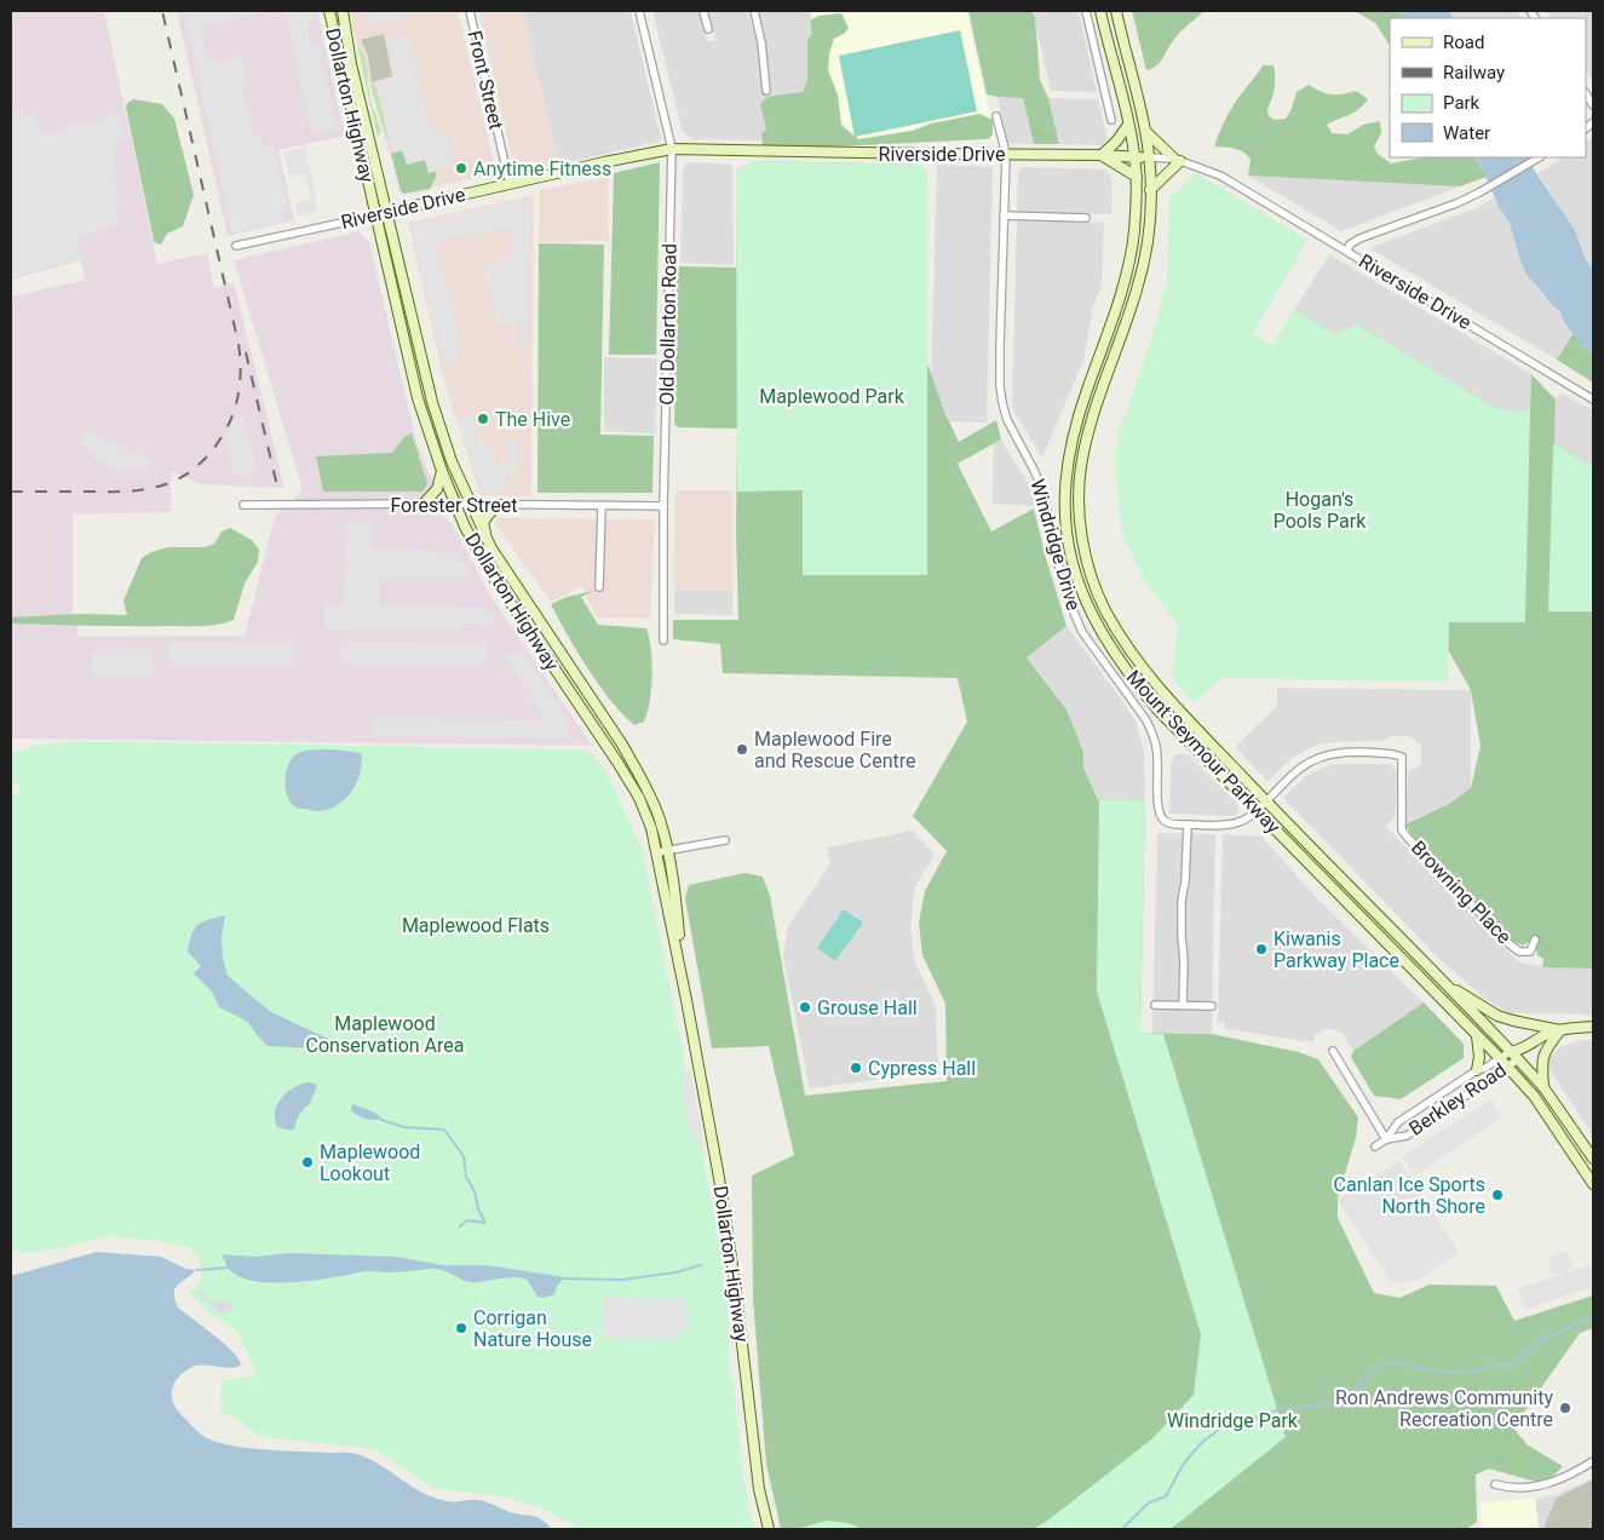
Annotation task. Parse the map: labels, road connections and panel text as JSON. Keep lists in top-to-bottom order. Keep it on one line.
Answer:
{"streets":{"main road":["Dollarton Highway","Riverside Drive","Mount Seymour Parkway","Berkley Road"],"street":["Front Street","Old Dollarton Road","Forester Street","Windridge Drive","Browning Place"]},"crossings":[["Front Street","Riverside Drive"],["Dollarton Highway","Riverside Drive"],["Dollarton Highway","Forester Street"],["Riverside Drive","Old Dollarton Road"],["Riverside Drive","Windridge Drive"],["Riverside Drive","Mount Seymour Parkway"],["Old Dollarton Road","Forester Street"],["Windridge Drive","Browning Place"],["Mount Seymour Parkway","Browning Place"],["Mount Seymour Parkway","Berkley Road"]],"parks":["Maplewood Park","Hogan's Pools Park","Maplewood Flats","Maplewood Conservation Area","Windridge Park"],"places":["Anytime Fitness","The Hive","Maplewood Fire and Rescue Centre","Kiwanis Parkway Place","Grouse Hall","Cypress Hall","Maplewood Lookout","Canlan Ice Sports North Shore","Corrigan Nature House","Ron Andrews Community Recreation Centre"],"legend":["Road","Railway","Park","Water"]}
